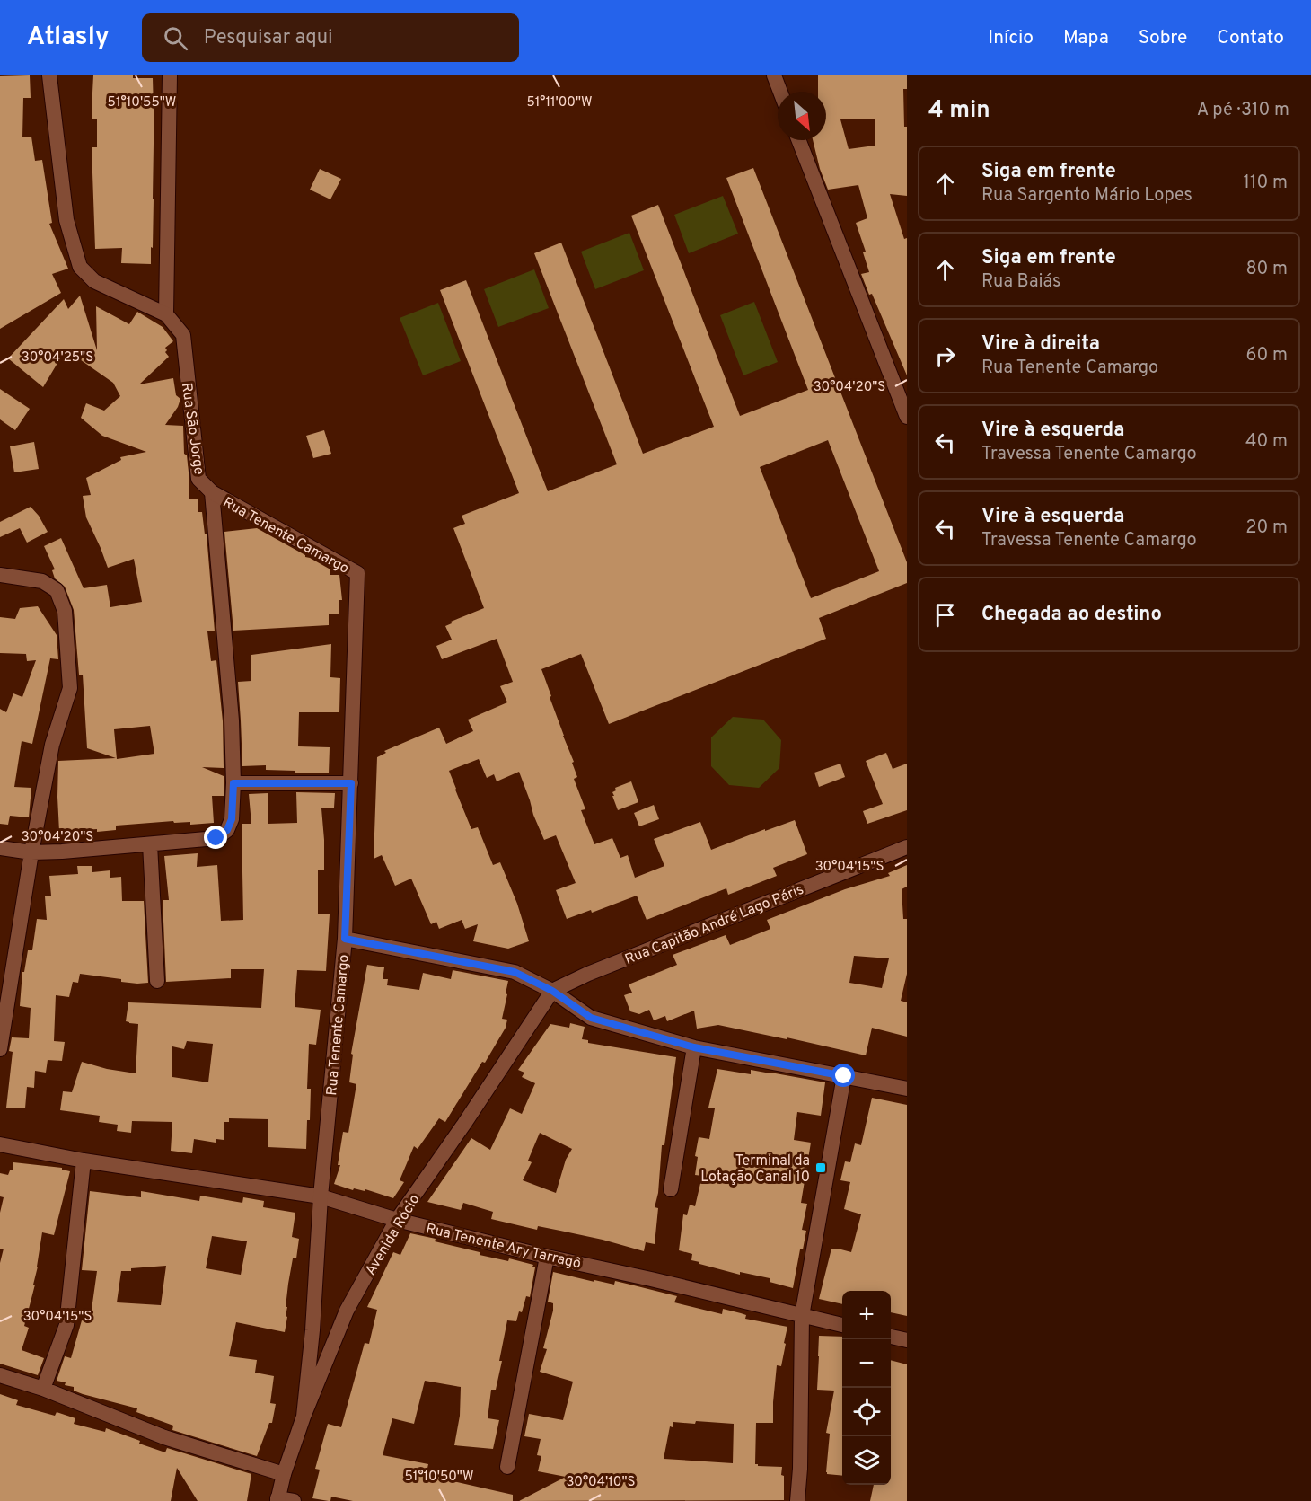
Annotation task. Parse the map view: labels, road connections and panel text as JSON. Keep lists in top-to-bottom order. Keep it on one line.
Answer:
{"streets":{"street":["Rua São Jorge","Rua Tenente Camargo","Rua Capitão André Lago Páris","Avenida Rócio","Rua Tenente Ary Tarragô"]},"crossings":[["Rua São Jorge","Rua Tenente Camargo"],["Rua Tenente Camargo","Avenida Rócio"],["Rua Tenente Camargo","Rua Tenente Ary Tarragô"],["Rua Capitão André Lago Páris","Avenida Rócio"],["Avenida Rócio","Rua Tenente Ary Tarragô"]],"places":{"transit":["Terminal da Lotação Canal 10"]},"north":"bottom right","page":{"header":"Atlasly","search":"Pesquisar aqui","nav":["Início","Mapa","Sobre","Contato"],"heading":["4 min","A pé · 310 m"],"list":[["Siga em frente","Rua Sargento Mário Lopes","110 m"],["Siga em frente","Rua Baiás","80 m"],["Vire à direita","Rua Tenente Camargo","60 m"],["Vire à esquerda","Travessa Tenente Camargo","40 m"],["Vire à esquerda","Travessa Tenente Camargo","20 m"],"Chegada ao destino"],"map_buttons":["+","−"]},"coordinates":["51°10'55\"W","51°11'00\"W","30°04'25\"S","30°04'20\"S","30°04'15\"S","51°10'50\"W","30°04'10\"S"]}
